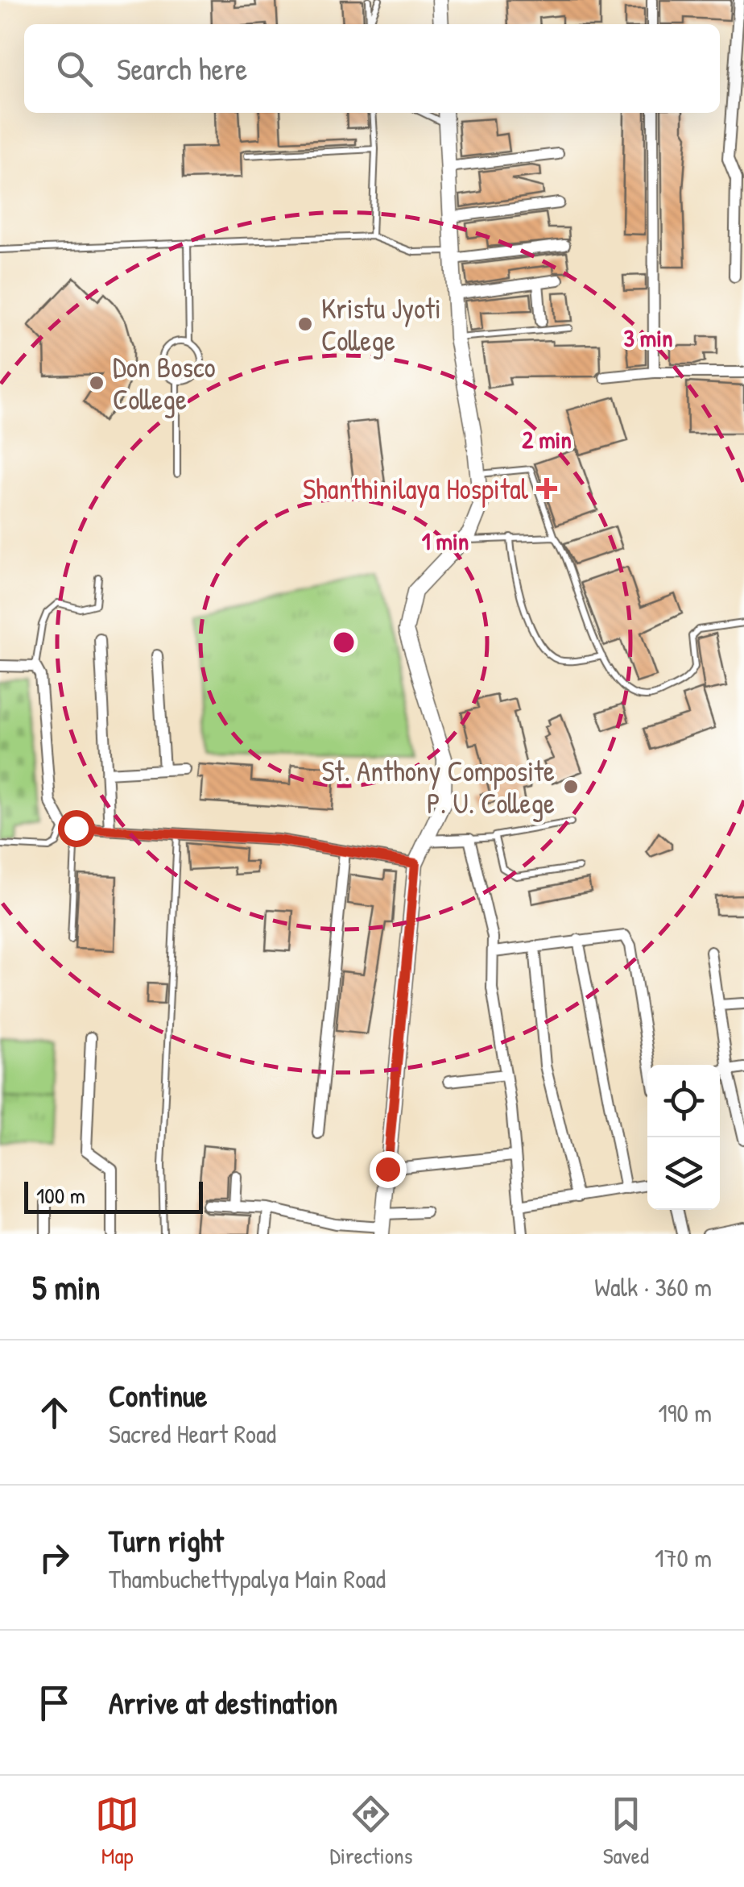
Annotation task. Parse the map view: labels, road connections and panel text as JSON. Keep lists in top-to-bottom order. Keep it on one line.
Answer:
{"places":{"other":["Kristu Jyoti College","Don Bosco College","St. Anthony Composite P. U. College"],"health":["Shanthinilaya Hospital"]},"scale_bar":"100 m","page":{"search":"Search here","scale":"100 m","heading":["5 min","Walk · 360 m"],"list":[["Continue","Sacred Heart Road","190 m"],["Turn right","Thambuchettypalya Main Road","170 m"],"Arrive at destination"],"nav":["Map","Directions","Saved"]},"rings":["3 min","2 min","1 min"]}
